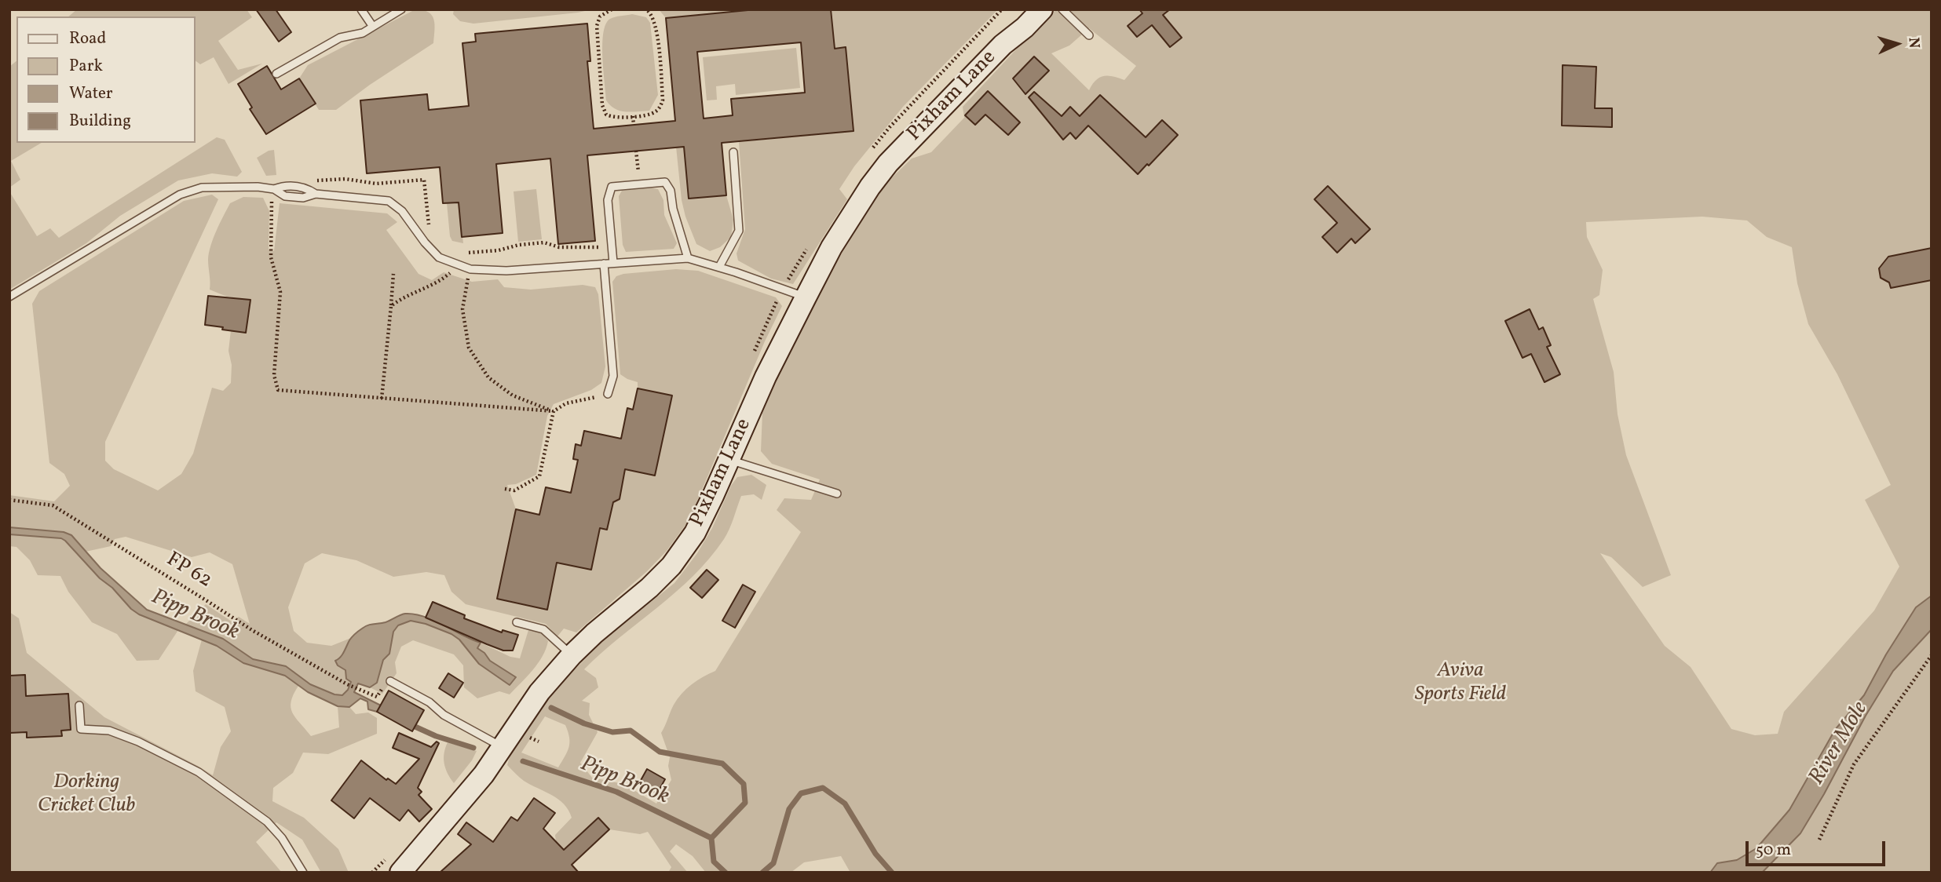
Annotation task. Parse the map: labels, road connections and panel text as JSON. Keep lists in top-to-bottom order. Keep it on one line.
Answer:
{"streets":{"main road":["Pixham Lane"],"path":["FP 62"]},"water":["Pipp Brook","River Mole"],"parks":["Aviva Sports Field","Dorking Cricket Club"],"legend":["Road","Park","Water","Building"],"scale_bar":"50 m","north":"right"}
